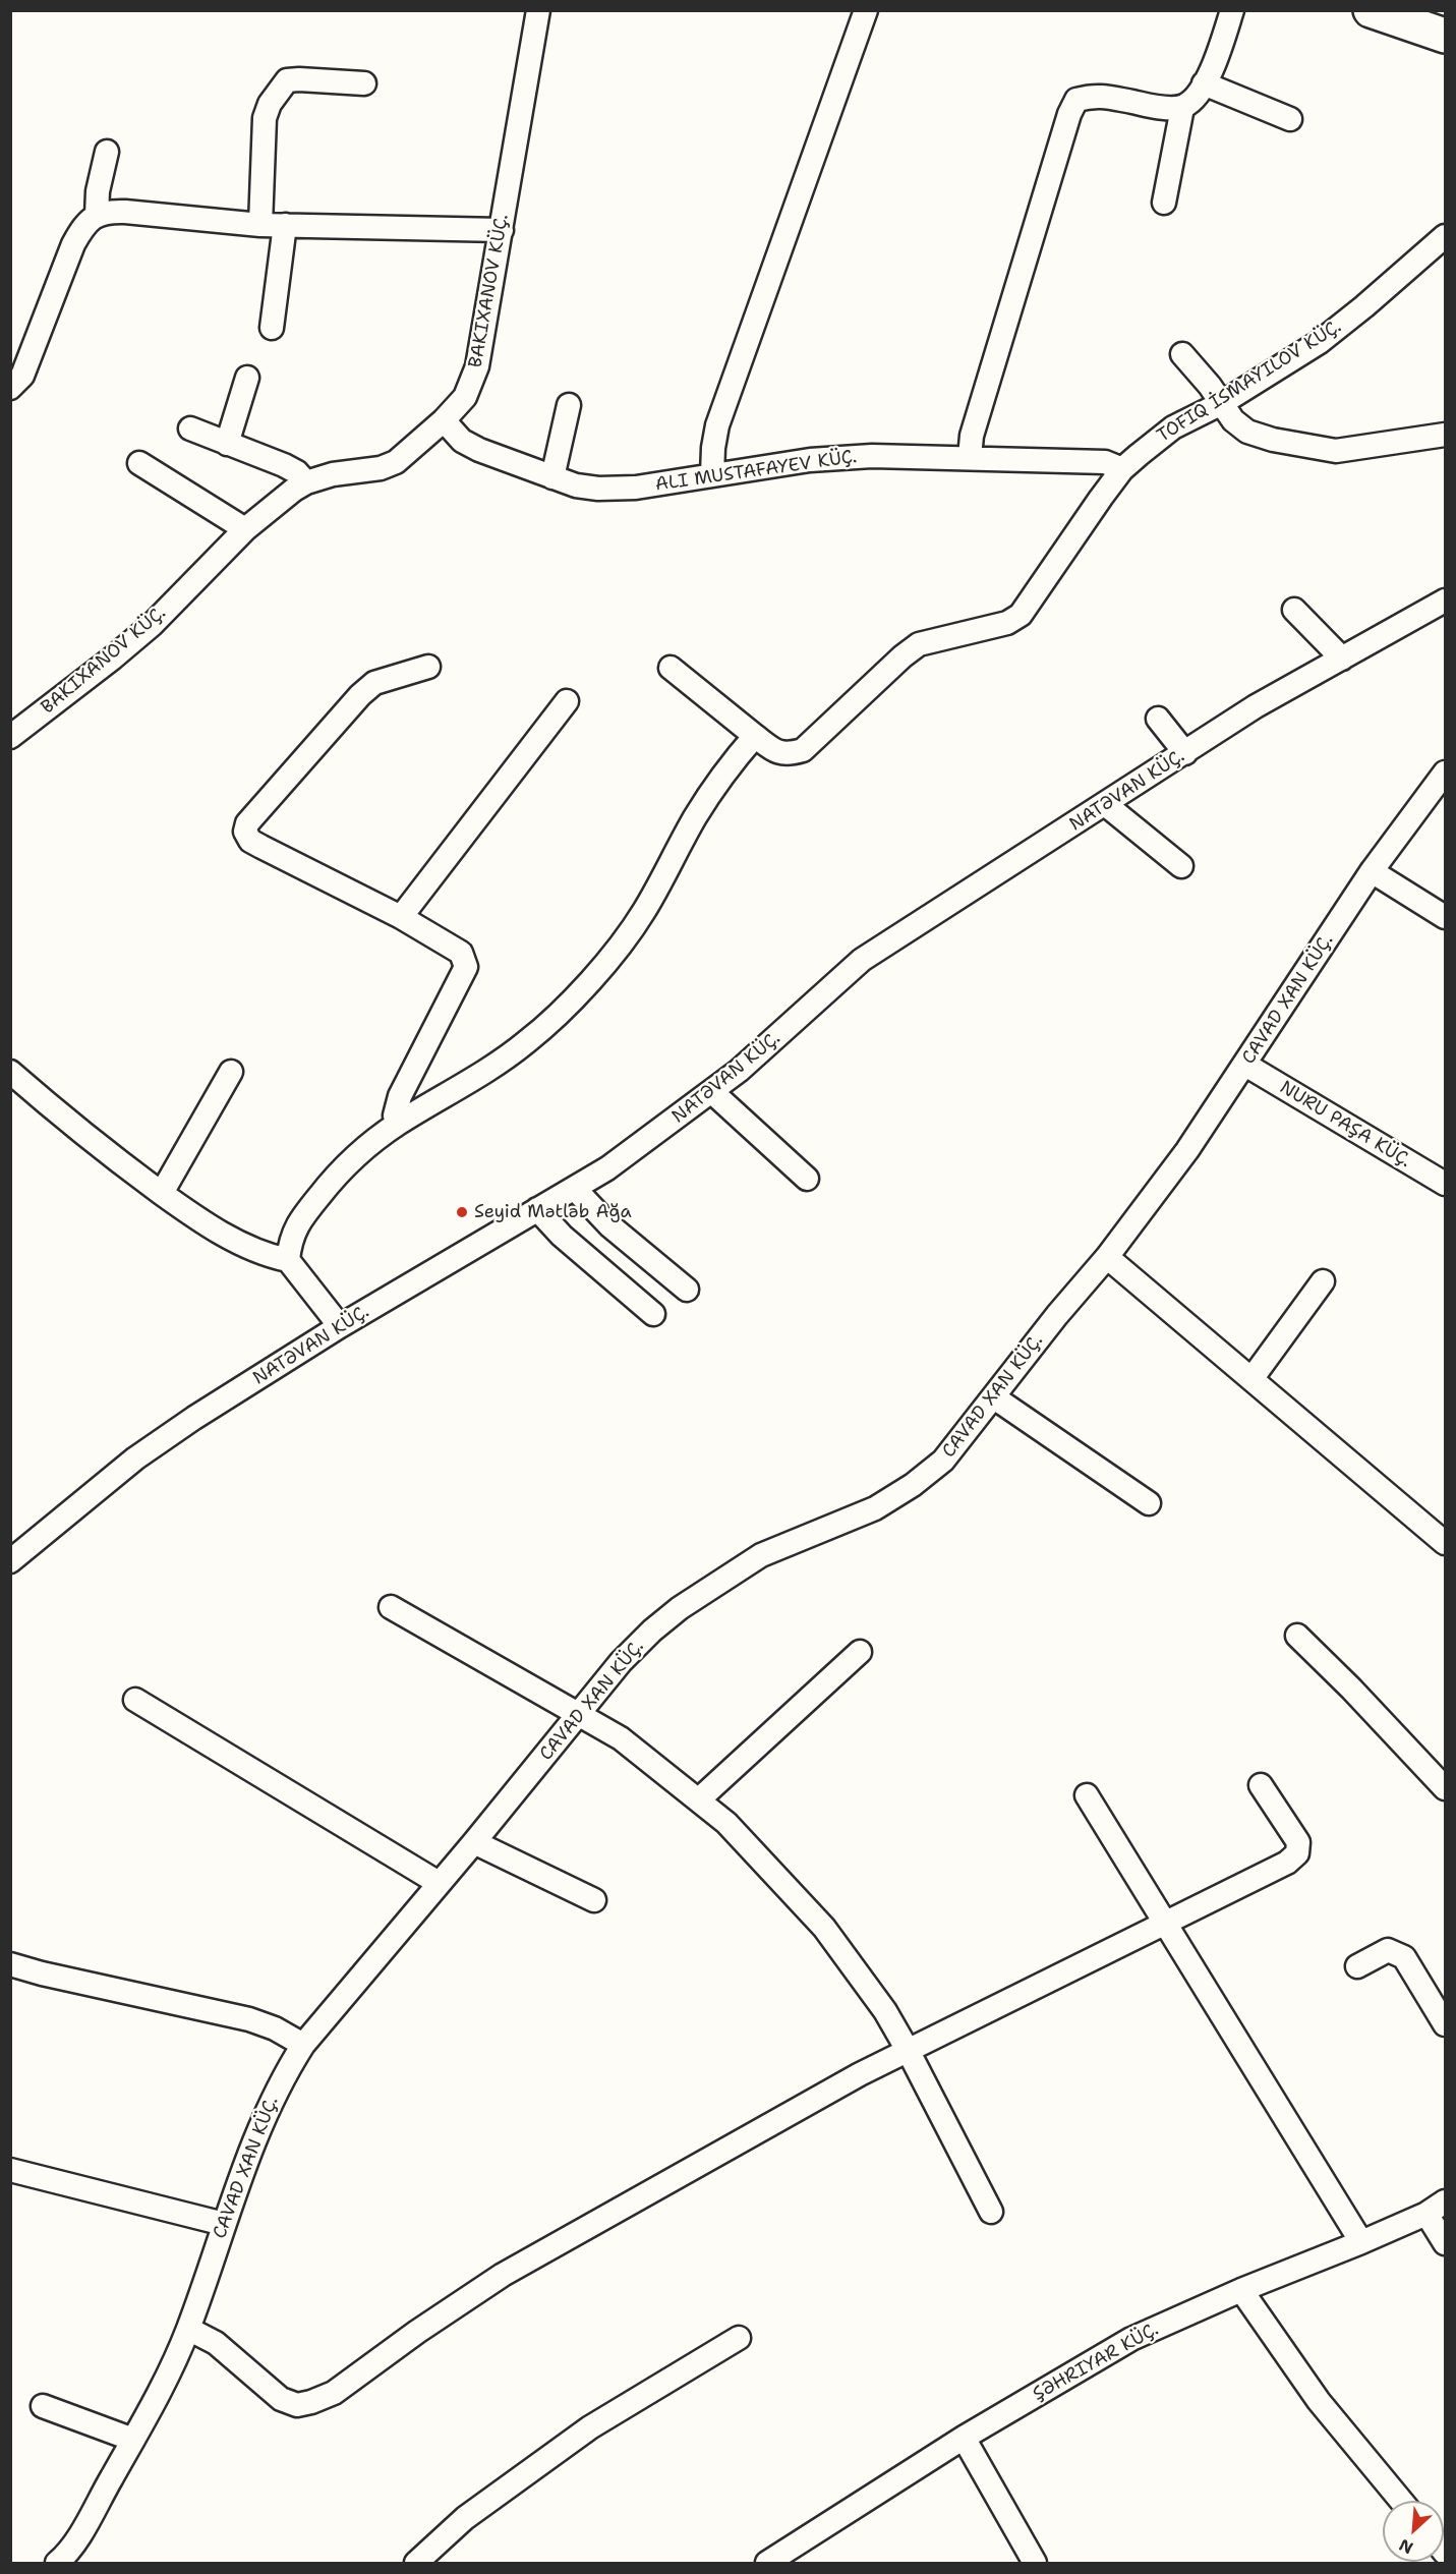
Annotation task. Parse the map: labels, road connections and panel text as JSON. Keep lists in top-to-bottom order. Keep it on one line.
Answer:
{"streets":{"street":["NATƏVAN KÜÇ.","CAVAD XAN KÜÇ.","NURU PAŞA KÜÇ.","ŞƏHRIYAR KÜÇ."]},"crossings":[["CAVAD XAN KÜÇ.","NURU PAŞA KÜÇ."]],"places":["Seyid Mətləb Ağa"],"north":"bottom left"}
